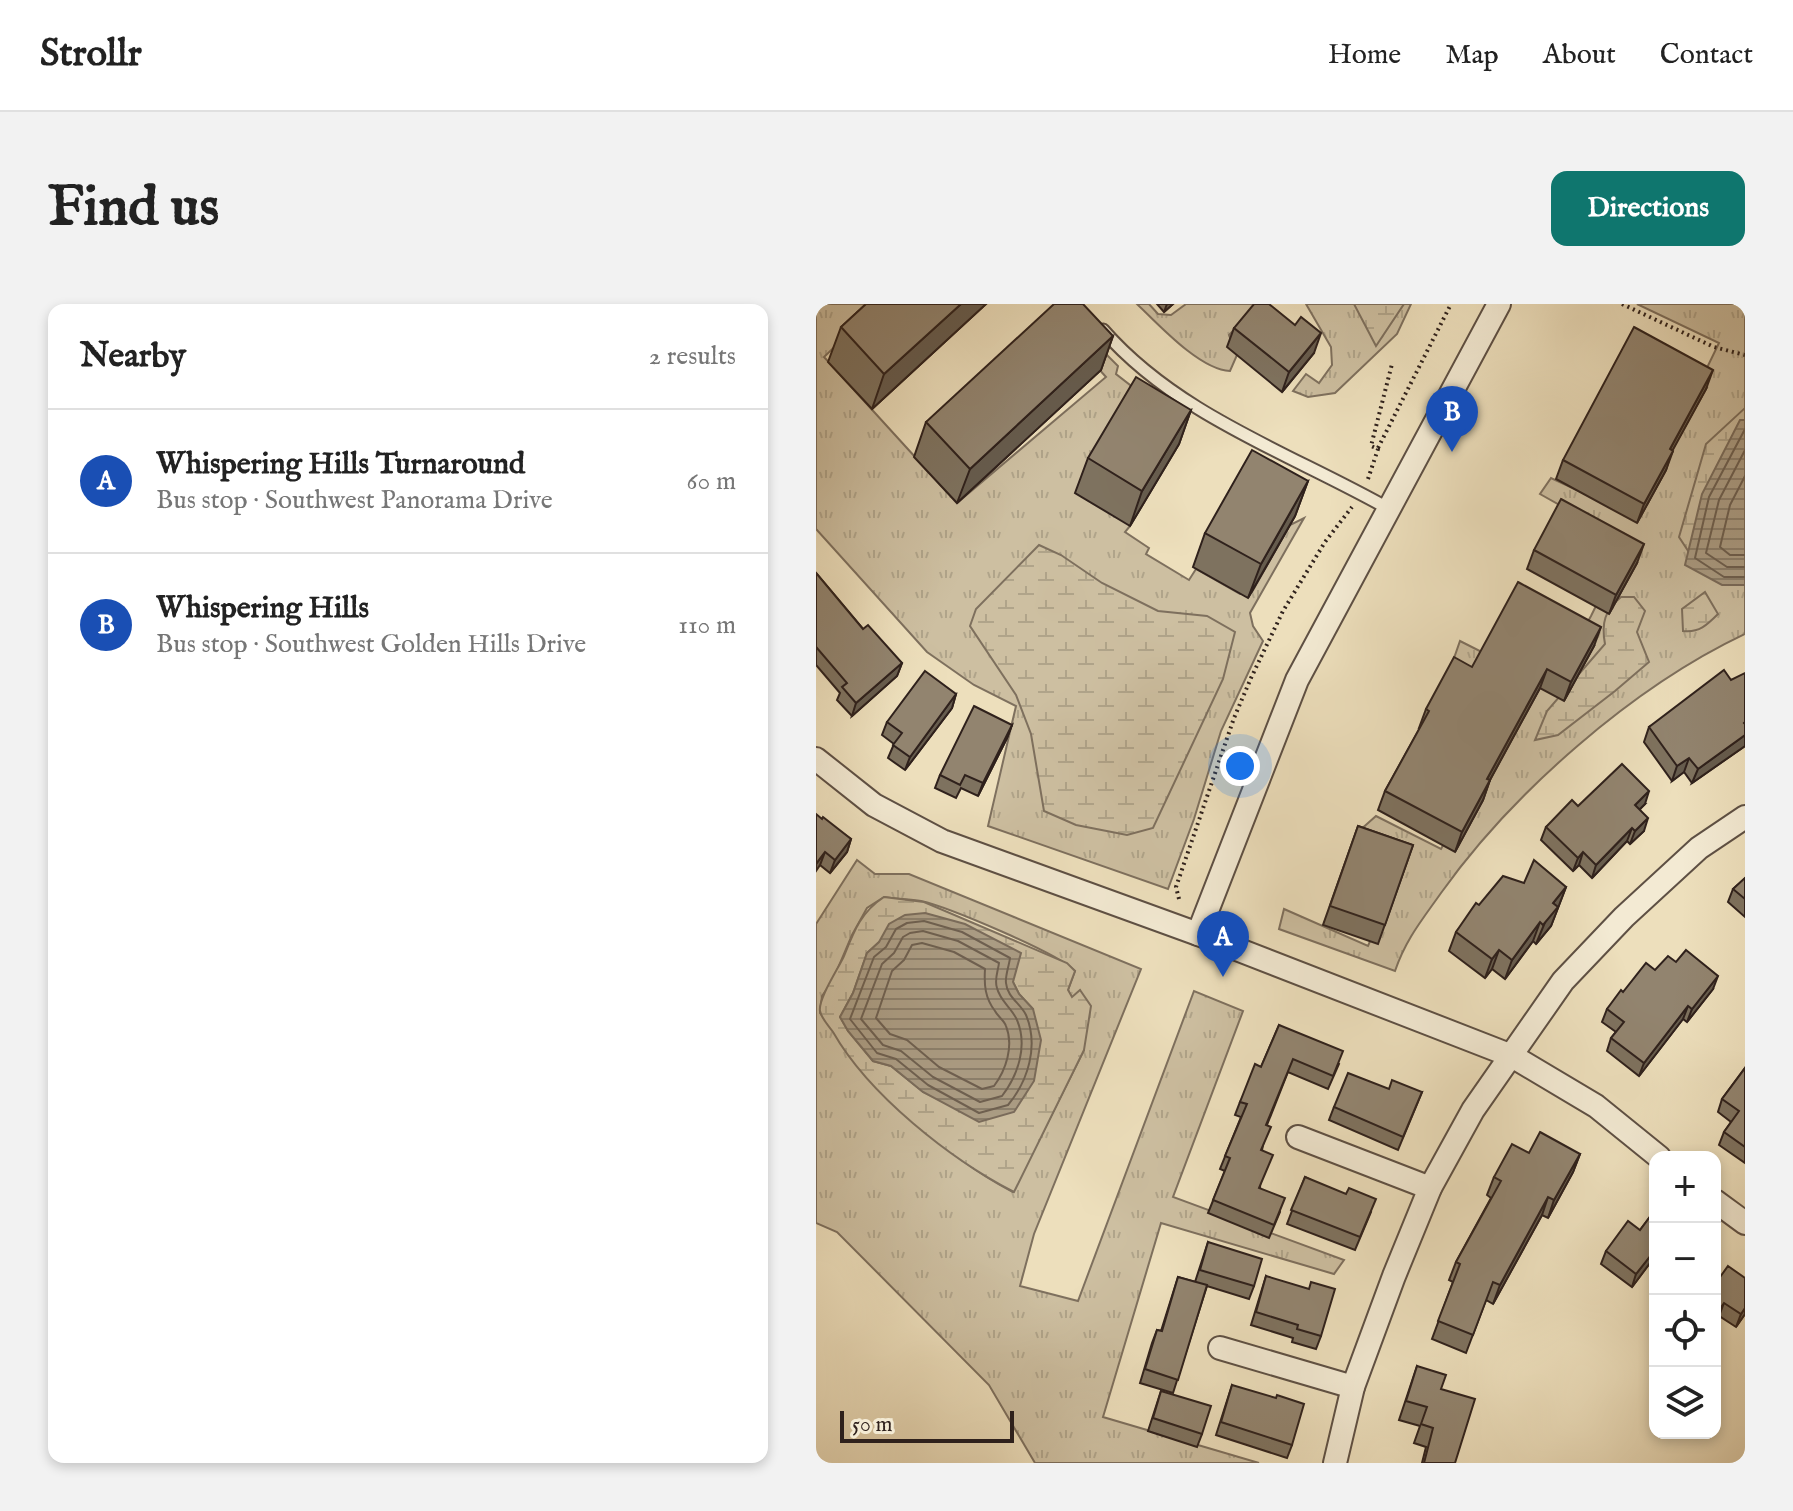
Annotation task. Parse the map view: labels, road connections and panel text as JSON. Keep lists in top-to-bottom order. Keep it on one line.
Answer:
{"scale_bar":"50 m","page":{"header":"Strollr","nav":["Home","Map","About","Contact"],"buttons":"Directions","title":"Find us","heading":["Nearby","2 results"],"pins":["B","A"],"list":[{"mark":"A","name":"Whispering Hills Turnaround","note":"Bus stop · Southwest Panorama Drive","value":"60 m"},{"mark":"B","name":"Whispering Hills","note":"Bus stop · Southwest Golden Hills Drive","value":"110 m"}],"map_buttons":["+","−"],"scale":"50 m"}}
